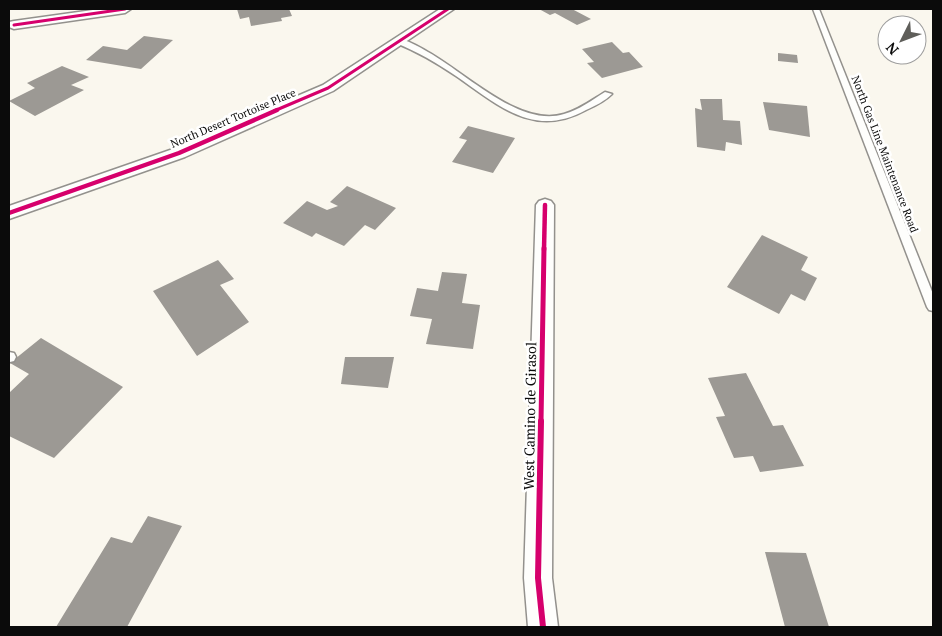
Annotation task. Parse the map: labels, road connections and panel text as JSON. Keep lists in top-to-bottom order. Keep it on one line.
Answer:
{"streets":{"street":["North Desert Tortoise Place","West Camino de Girasol"],"lane":["North Gas Line Maintenance Road"]},"north":"bottom left"}
